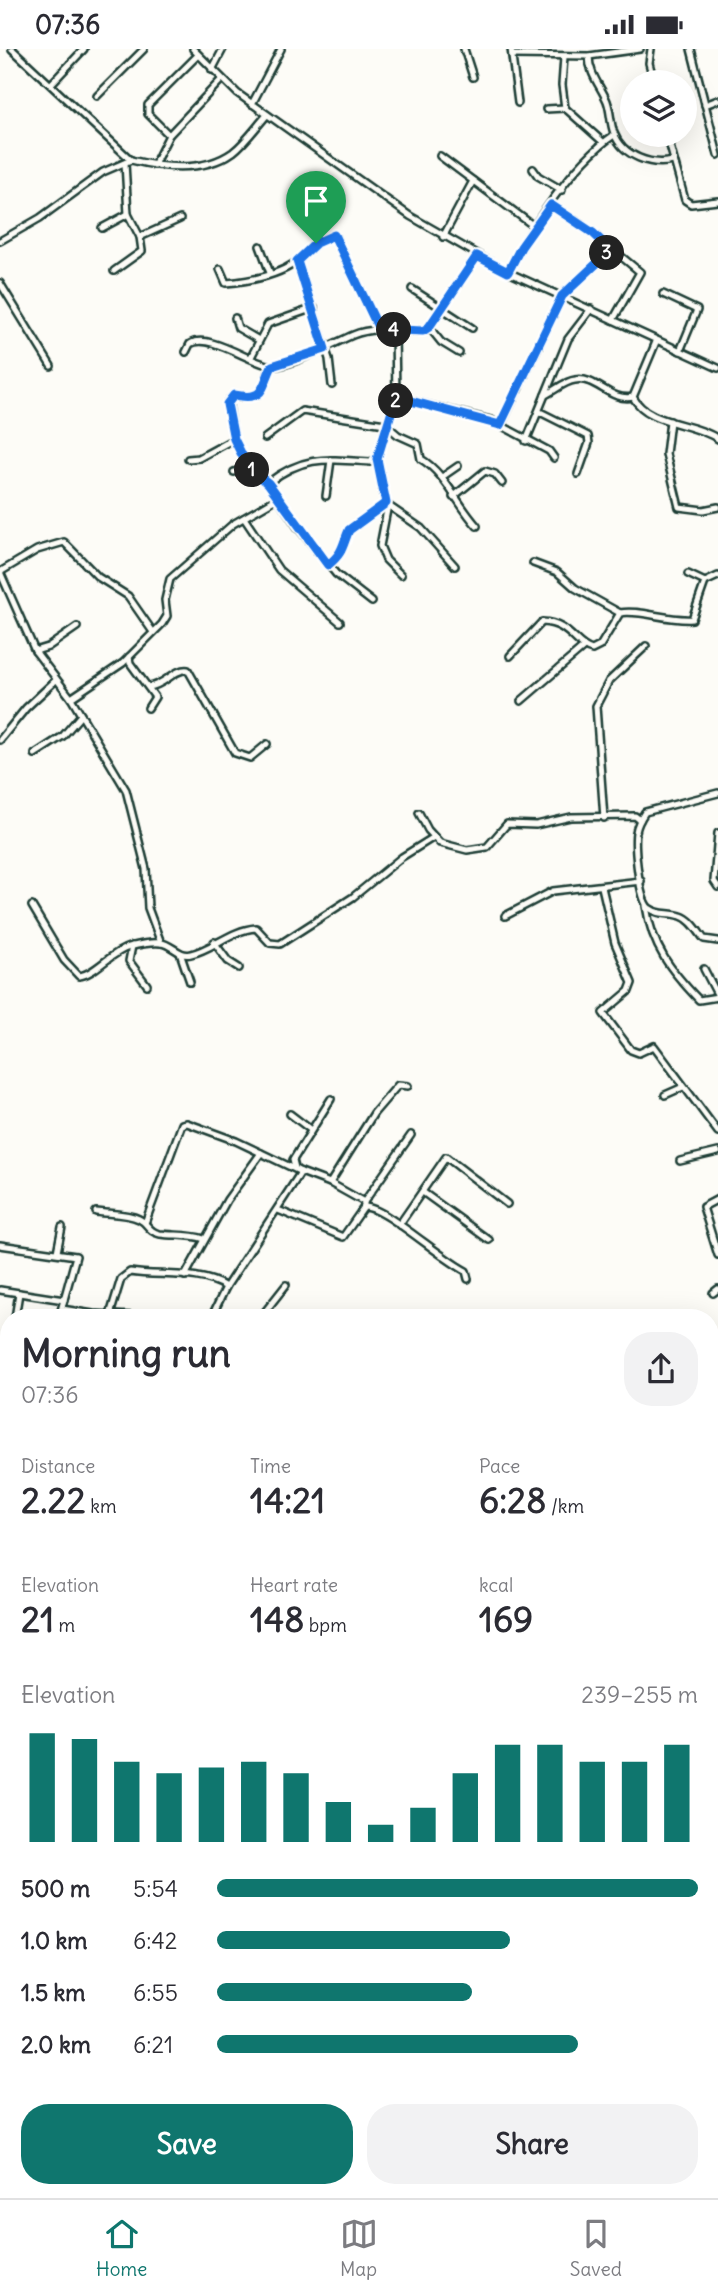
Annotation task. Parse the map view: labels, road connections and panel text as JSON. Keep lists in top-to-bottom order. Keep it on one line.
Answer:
{"page":{"status":"07:36","pins":["3","4","2","1"],"heading":["Morning run","07:36"],"stats":[["Distance","2.22 km"],["Time","14:21"],["Pace","6:28 /km"],["Elevation","21 m"],["Heart rate","148 bpm"],["kcal","169"]],"chart":["Elevation","239–255 m"],"list":[{"name":"500 m","note":"5:54"},{"name":"1.0 km","note":"6:42"},{"name":"1.5 km","note":"6:55"},{"name":"2.0 km","note":"6:21"}],"buttons":["Save","Share"],"tabs":["Home","Map","Saved"]}}
